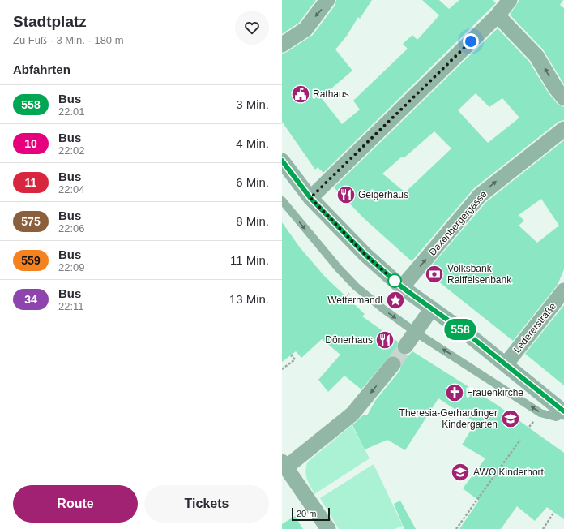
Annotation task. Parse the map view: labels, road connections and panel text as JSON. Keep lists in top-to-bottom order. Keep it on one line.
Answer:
{"streets":{"street":["Daxenbergergasse","Ledererstraße"]},"places":{"public building":["Rathaus"],"restaurant":["Geigerhaus","Dönerhaus"],"bank":["Volksbank Raiffeisenbank"],"place":["Wettermandl"],"church":["Frauenkirche"],"school or university":["Theresia-Gerhardinger Kindergarten","AWO Kinderhort"]},"lines":["bus line 558"],"scale_bar":"20 m","page":{"heading":[["Stadtplatz","Zu Fuß · 3 Min. · 180 m"],"Abfahrten"],"on_map":"558","list":[{"mark":"558","name":"Bus","note":"22:01","value":"3 Min."},{"mark":"10","name":"Bus","note":"22:02","value":"4 Min."},{"mark":"11","name":"Bus","note":"22:04","value":"6 Min."},{"mark":"575","name":"Bus","note":"22:06","value":"8 Min."},{"mark":"559","name":"Bus","note":"22:09","value":"11 Min."},{"mark":"34","name":"Bus","note":"22:11","value":"13 Min."}],"buttons":["Route","Tickets"],"scale":"20 m"}}
